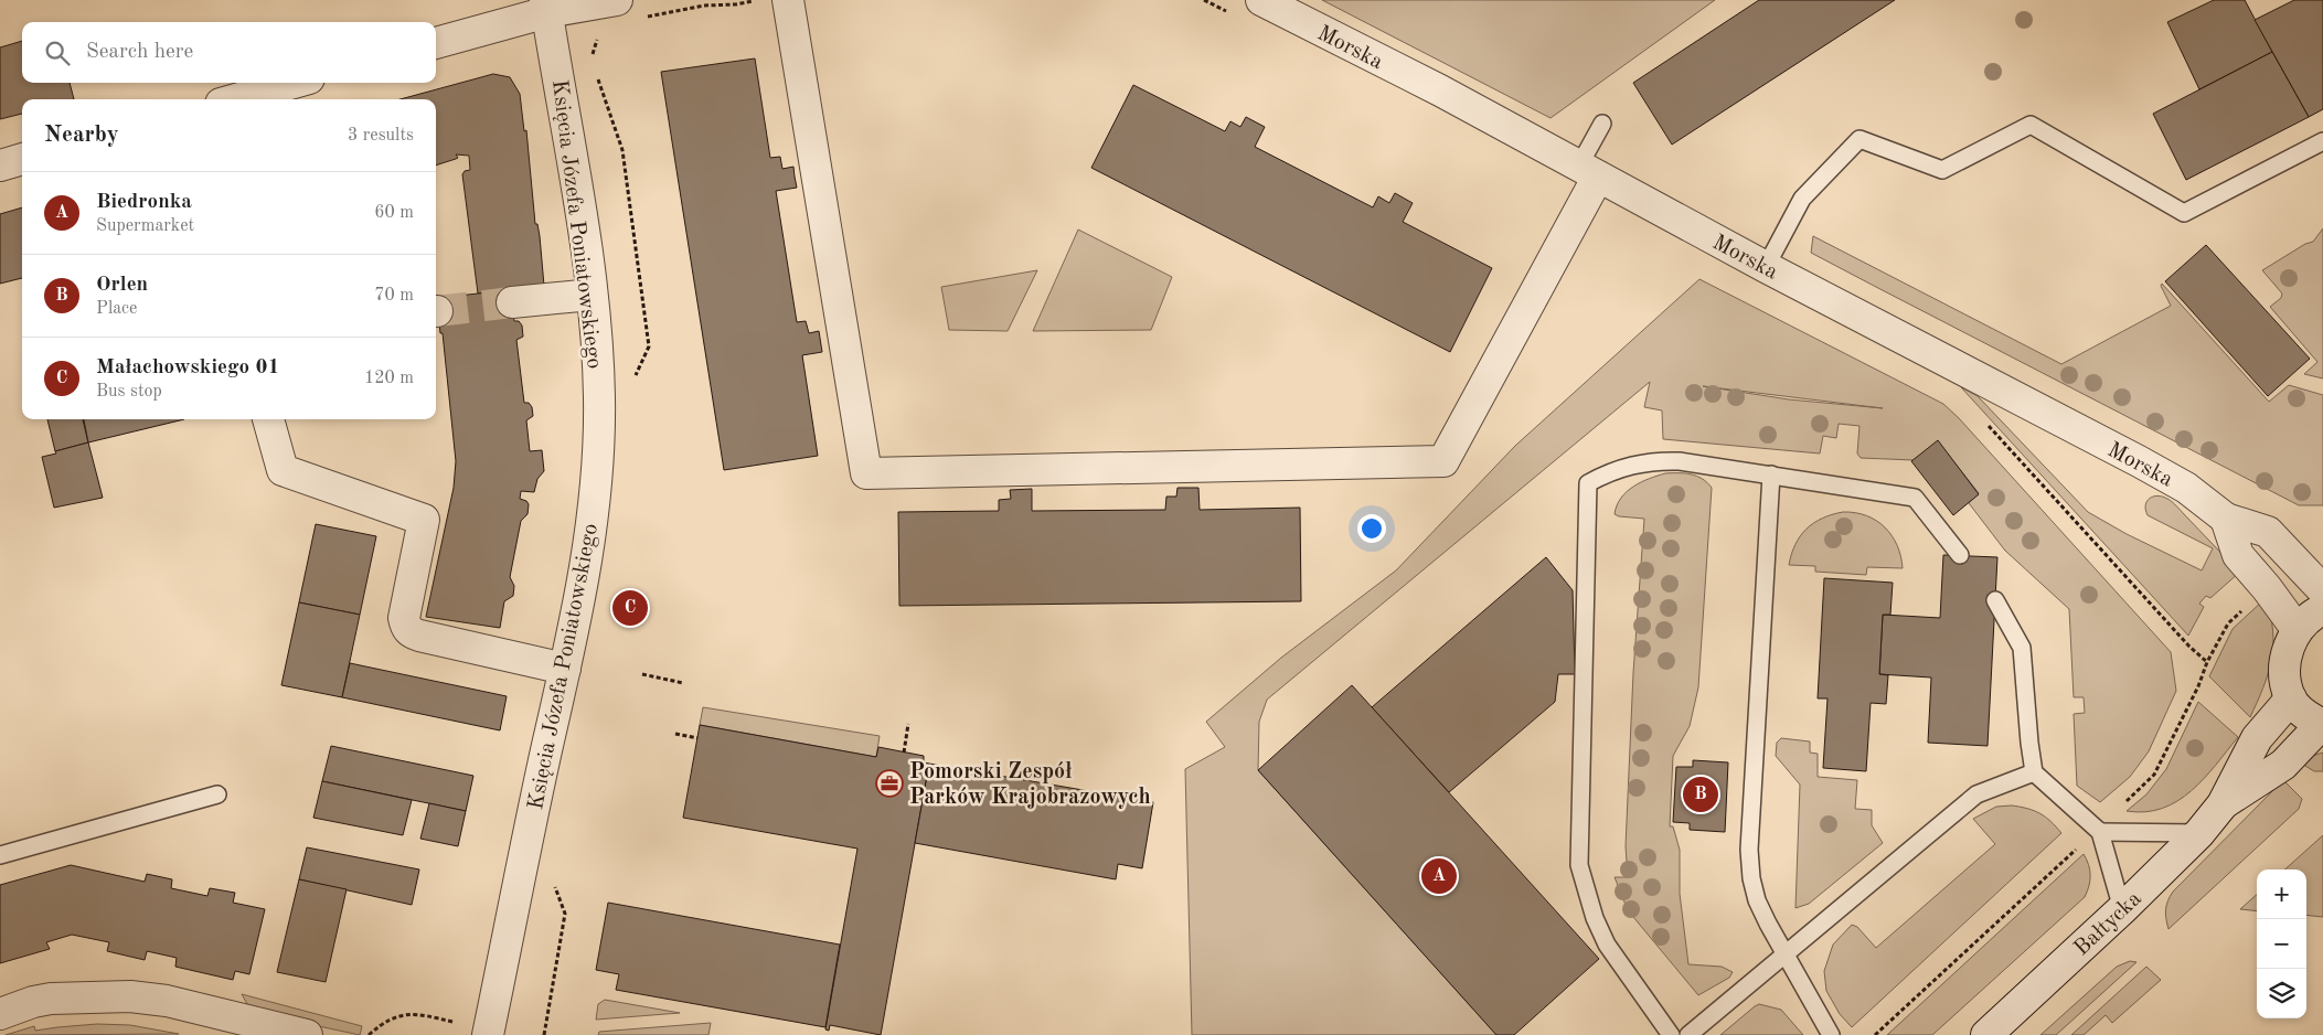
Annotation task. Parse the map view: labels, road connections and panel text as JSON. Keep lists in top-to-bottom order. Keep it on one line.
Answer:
{"streets":{"street":["Morska","Księcia Józefa Poniatowskiego","Bałtycka"]},"places":{"office":["Pomorski Zespół Parków Krajobrazowych"]},"page":{"search":"Search here","heading":["Nearby","3 results"],"list":[{"mark":"A","name":"Biedronka","note":"Supermarket","value":"60 m"},{"mark":"B","name":"Orlen","note":"Place","value":"70 m"},{"mark":"C","name":"Małachowskiego 01","note":"Bus stop","value":"120 m"}],"pins":["C","B","A"],"map_buttons":["+","−"]}}
